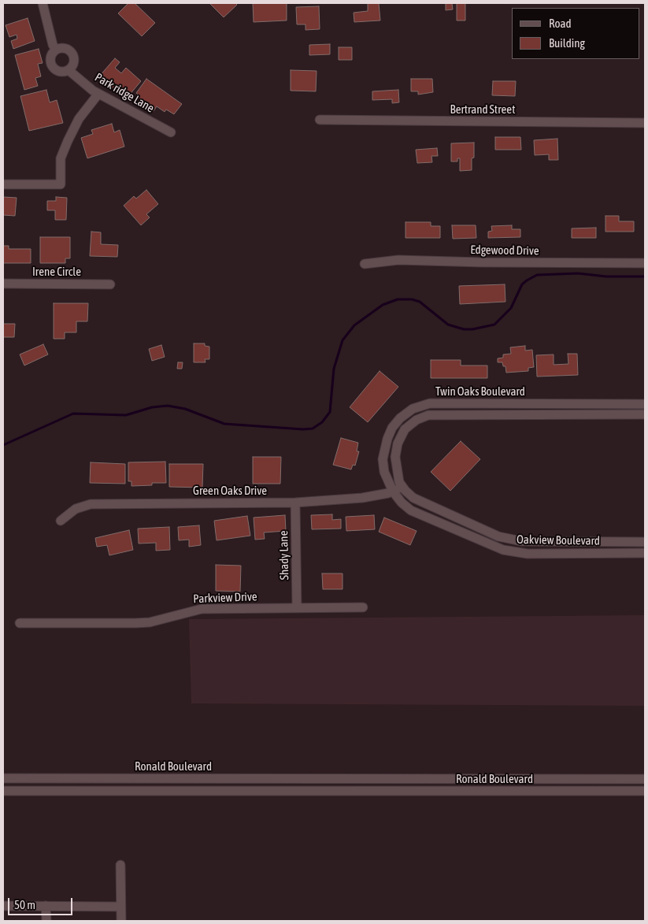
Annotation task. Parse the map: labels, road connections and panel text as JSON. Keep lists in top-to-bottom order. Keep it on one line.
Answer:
{"streets":{"street":["Park ridge Lane","Bertrand Street","Edgewood Drive","Irene Circle","Twin Oaks Boulevard","Green Oaks Drive","Oakview Boulevard","Shady Lane","Parkview Drive","Ronald Boulevard"]},"crossings":[["Twin Oaks Boulevard","Green Oaks Drive"],["Twin Oaks Boulevard","Oakview Boulevard"],["Green Oaks Drive","Oakview Boulevard"],["Green Oaks Drive","Shady Lane"],["Shady Lane","Parkview Drive"]],"legend":["Road","Building"],"scale_bar":"50 m"}
